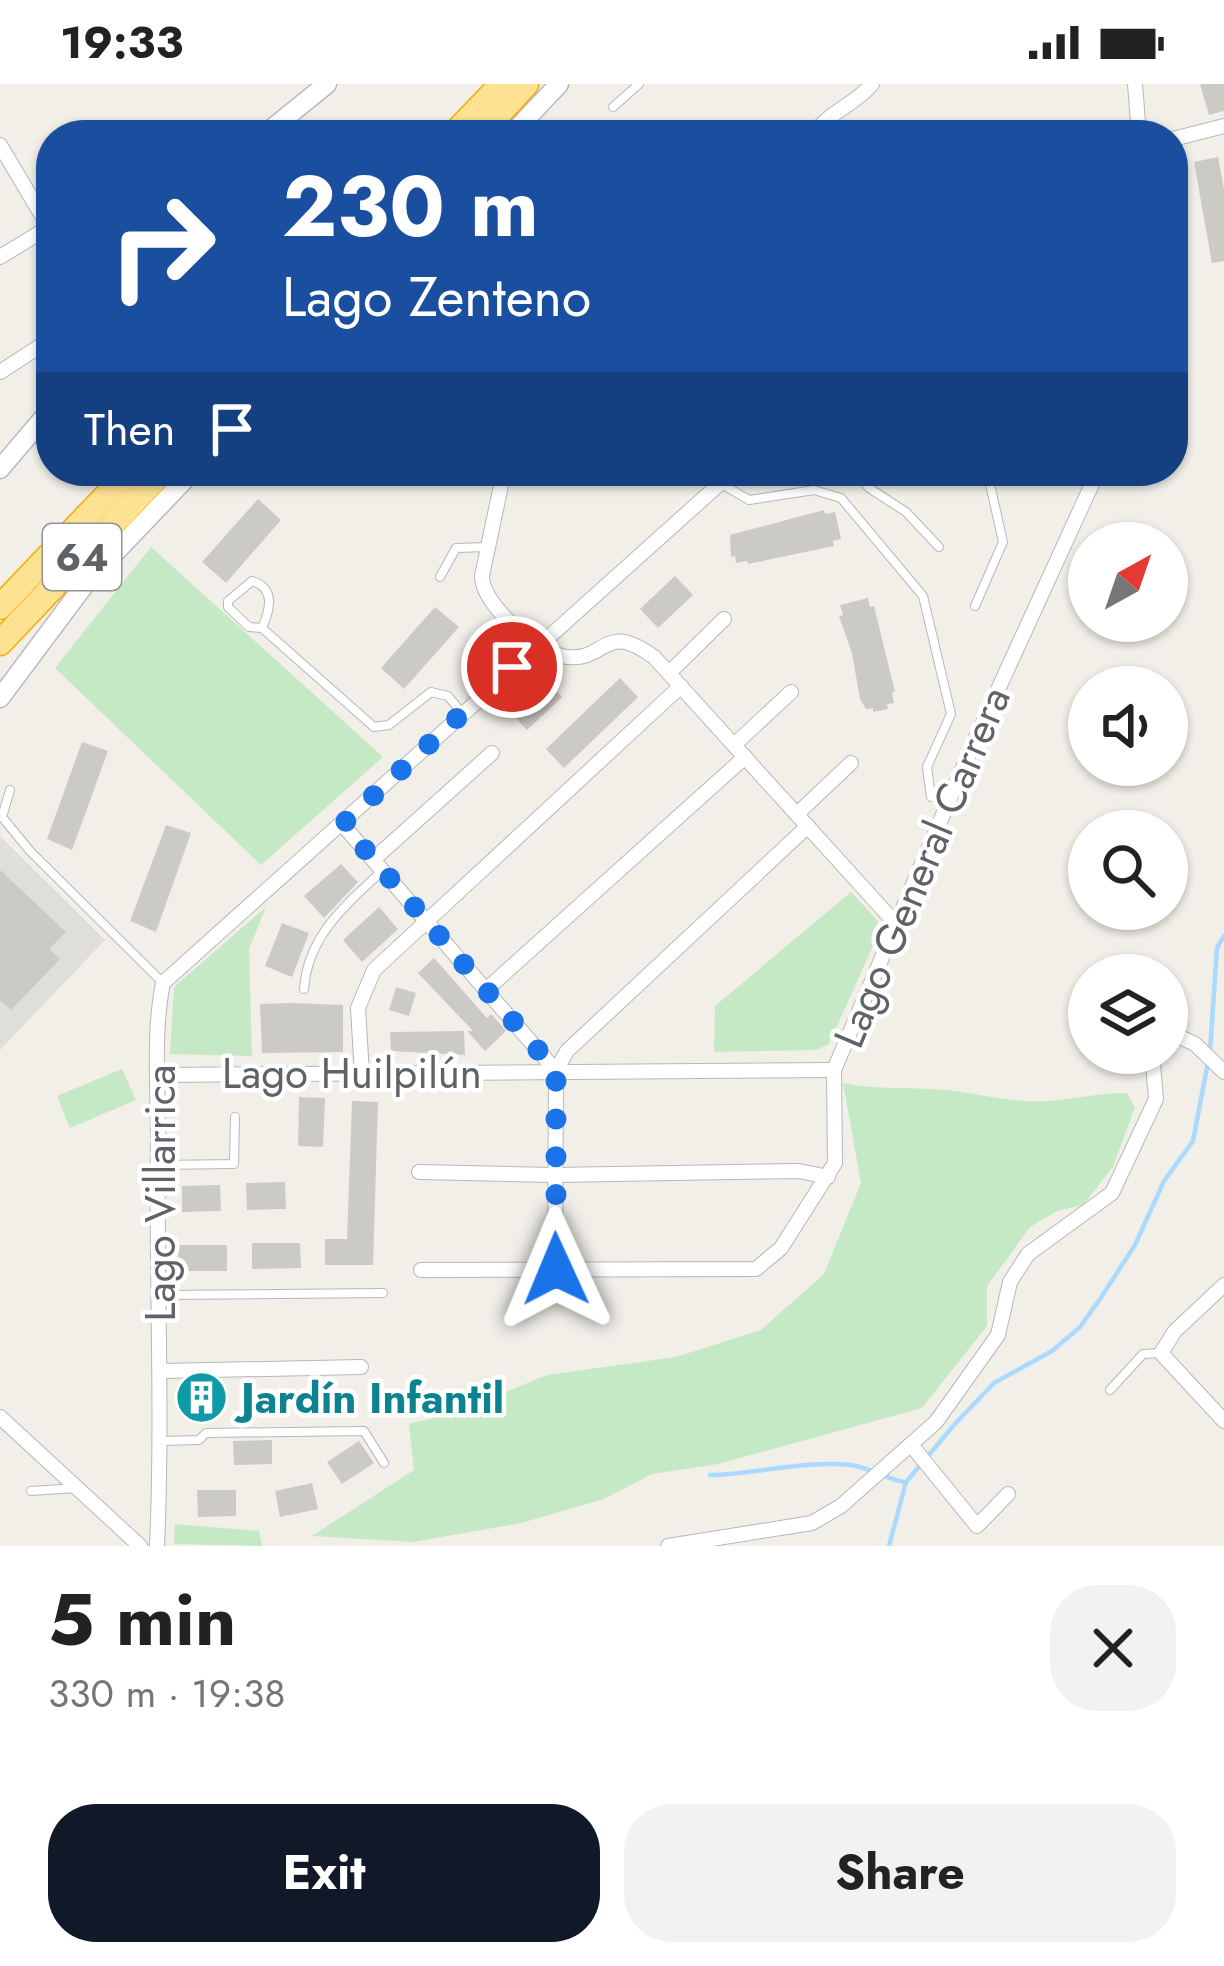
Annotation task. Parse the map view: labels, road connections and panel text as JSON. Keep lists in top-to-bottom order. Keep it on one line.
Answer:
{"streets":{"highway":["64"],"street":["Lago General Carrera","Lago Huilpilún","Lago Villarrica"]},"crossings":[["Lago General Carrera","Lago Huilpilún"],["Lago Huilpilún","Lago Villarrica"]],"places":{"building":["Jardín Infantil"]},"north":"top right","page":{"status":"19:33","turn":["230 m","Lago Zenteno"],"then":"Then","heading":["5 min","330 m · 19:38"],"buttons":["Exit","Share"]}}
